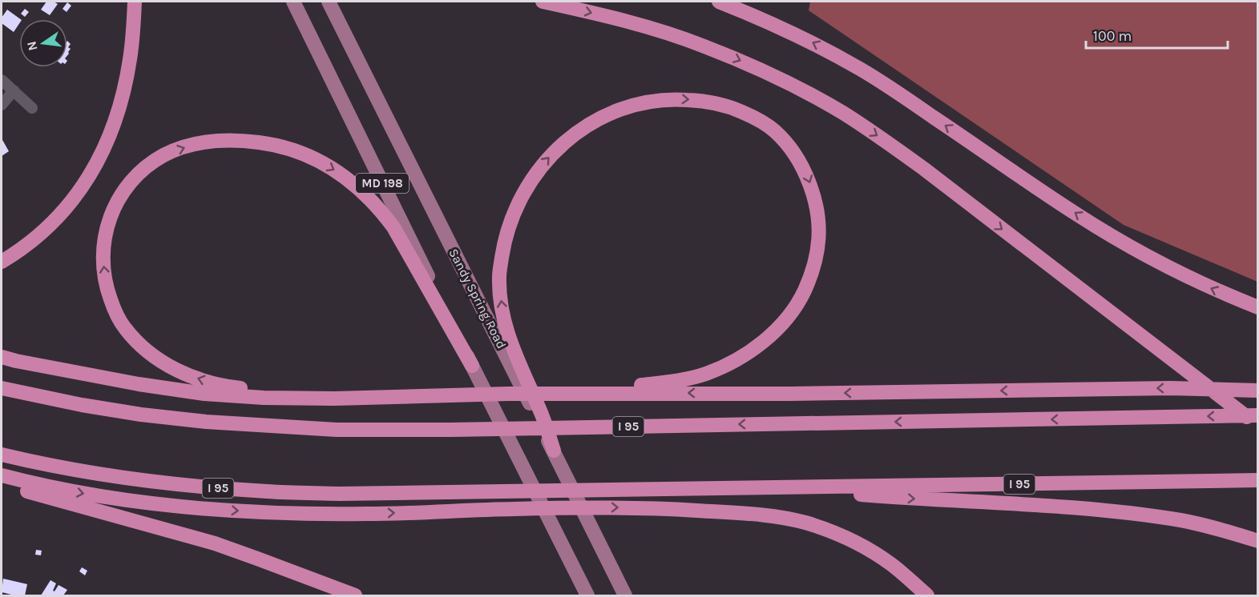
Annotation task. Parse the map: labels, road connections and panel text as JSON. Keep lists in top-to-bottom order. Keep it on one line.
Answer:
{"streets":{"highway":["I 95"],"main road":["MD 198","Sandy Spring Road"]},"scale_bar":"100 m","north":"left"}
